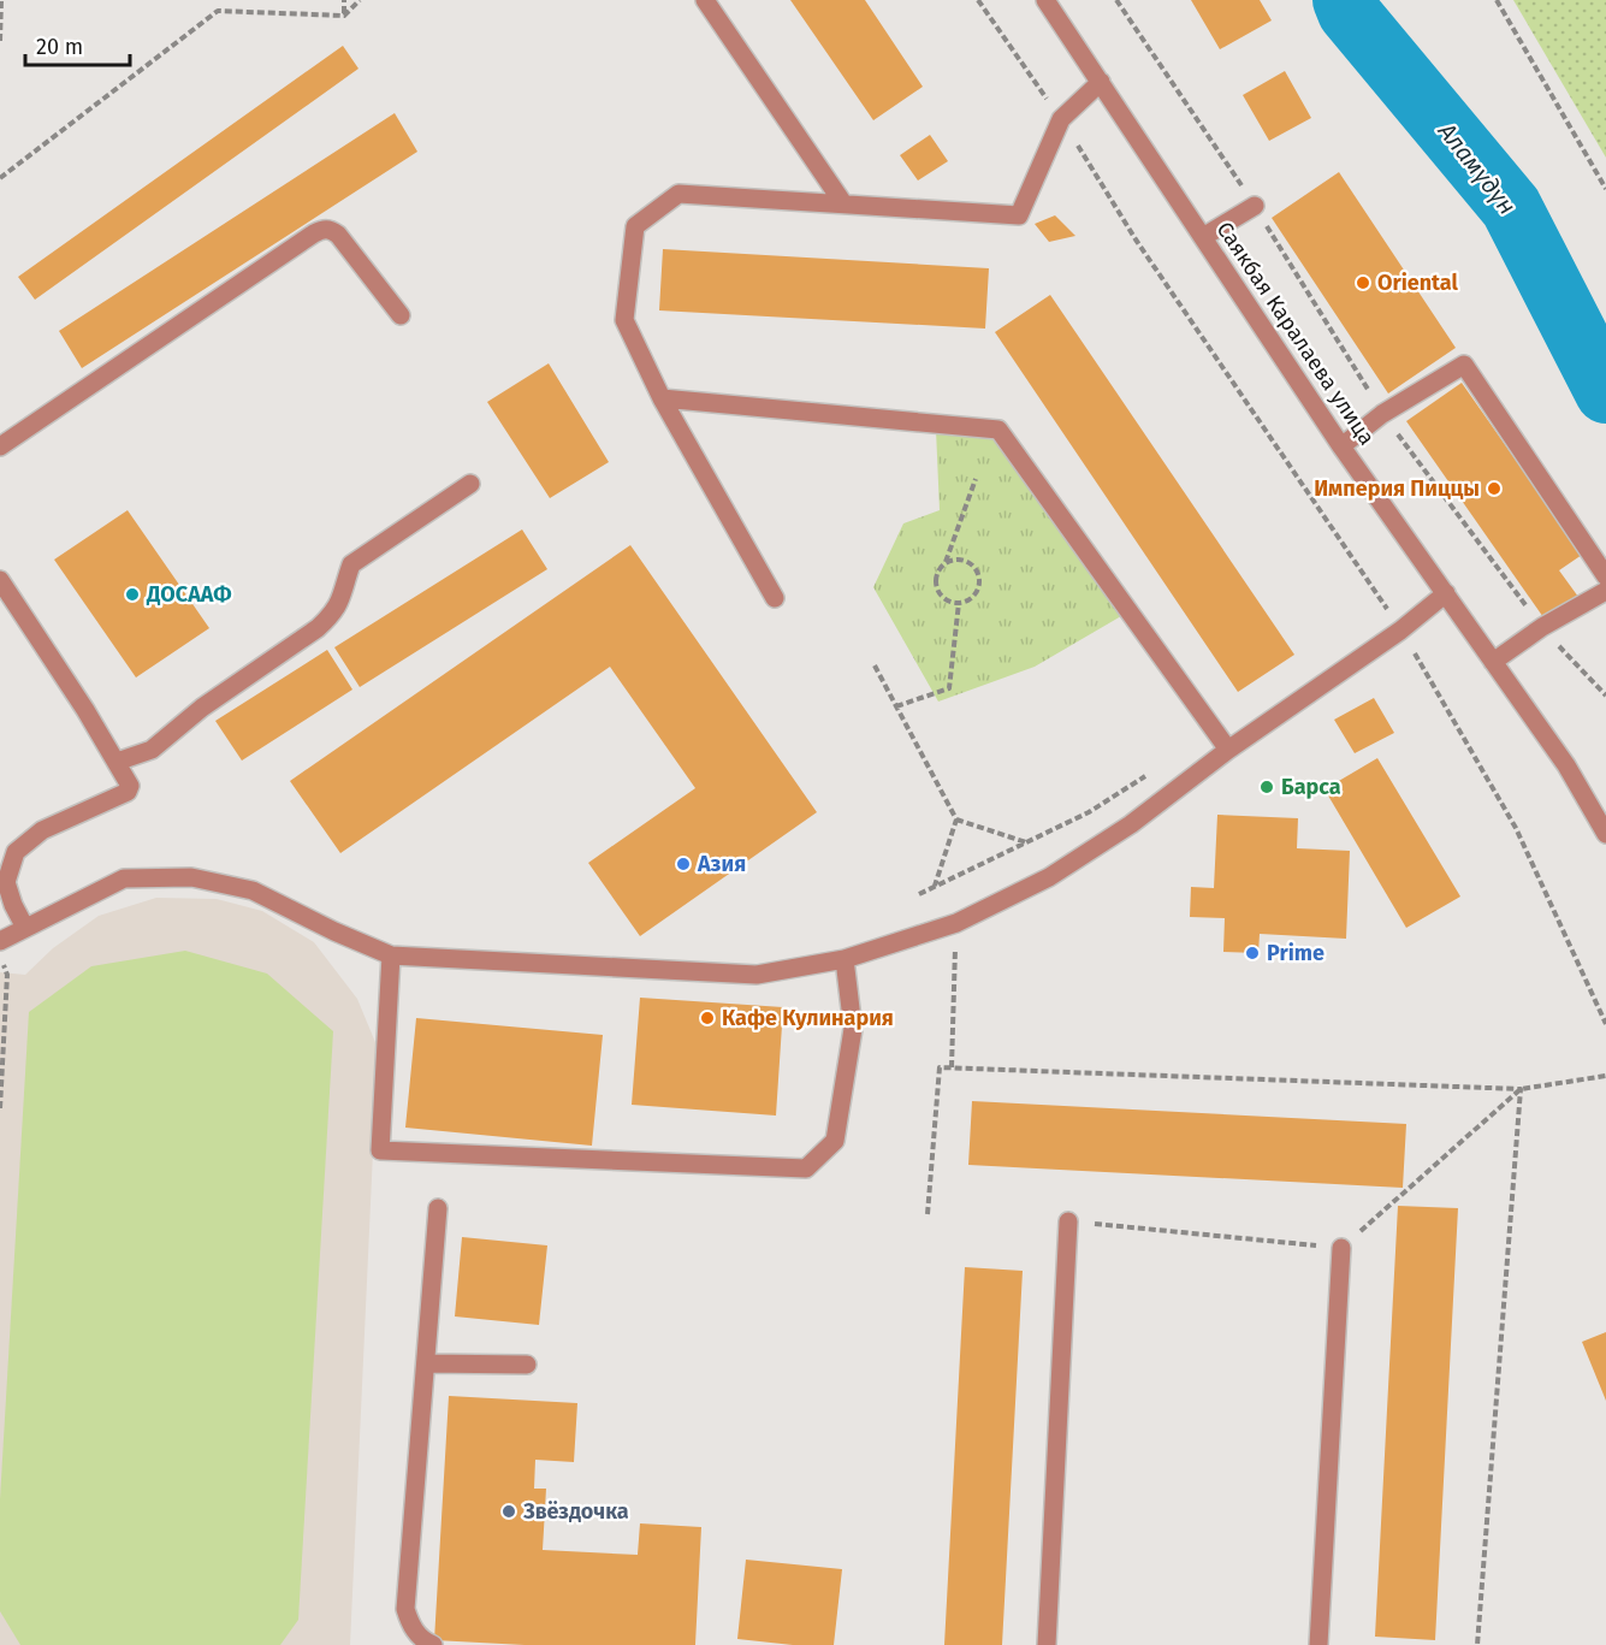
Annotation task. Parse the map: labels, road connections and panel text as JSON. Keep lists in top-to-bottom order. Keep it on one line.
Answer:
{"streets":{"street":["Саякбая Каралаева улица"]},"water":["Аламүдүн"],"places":["Oriental","Империя Пиццы","ДОСААФ","Барса","Азия","Prime","Кафе Кулинария","Звёздочка"],"scale_bar":"20 m"}
